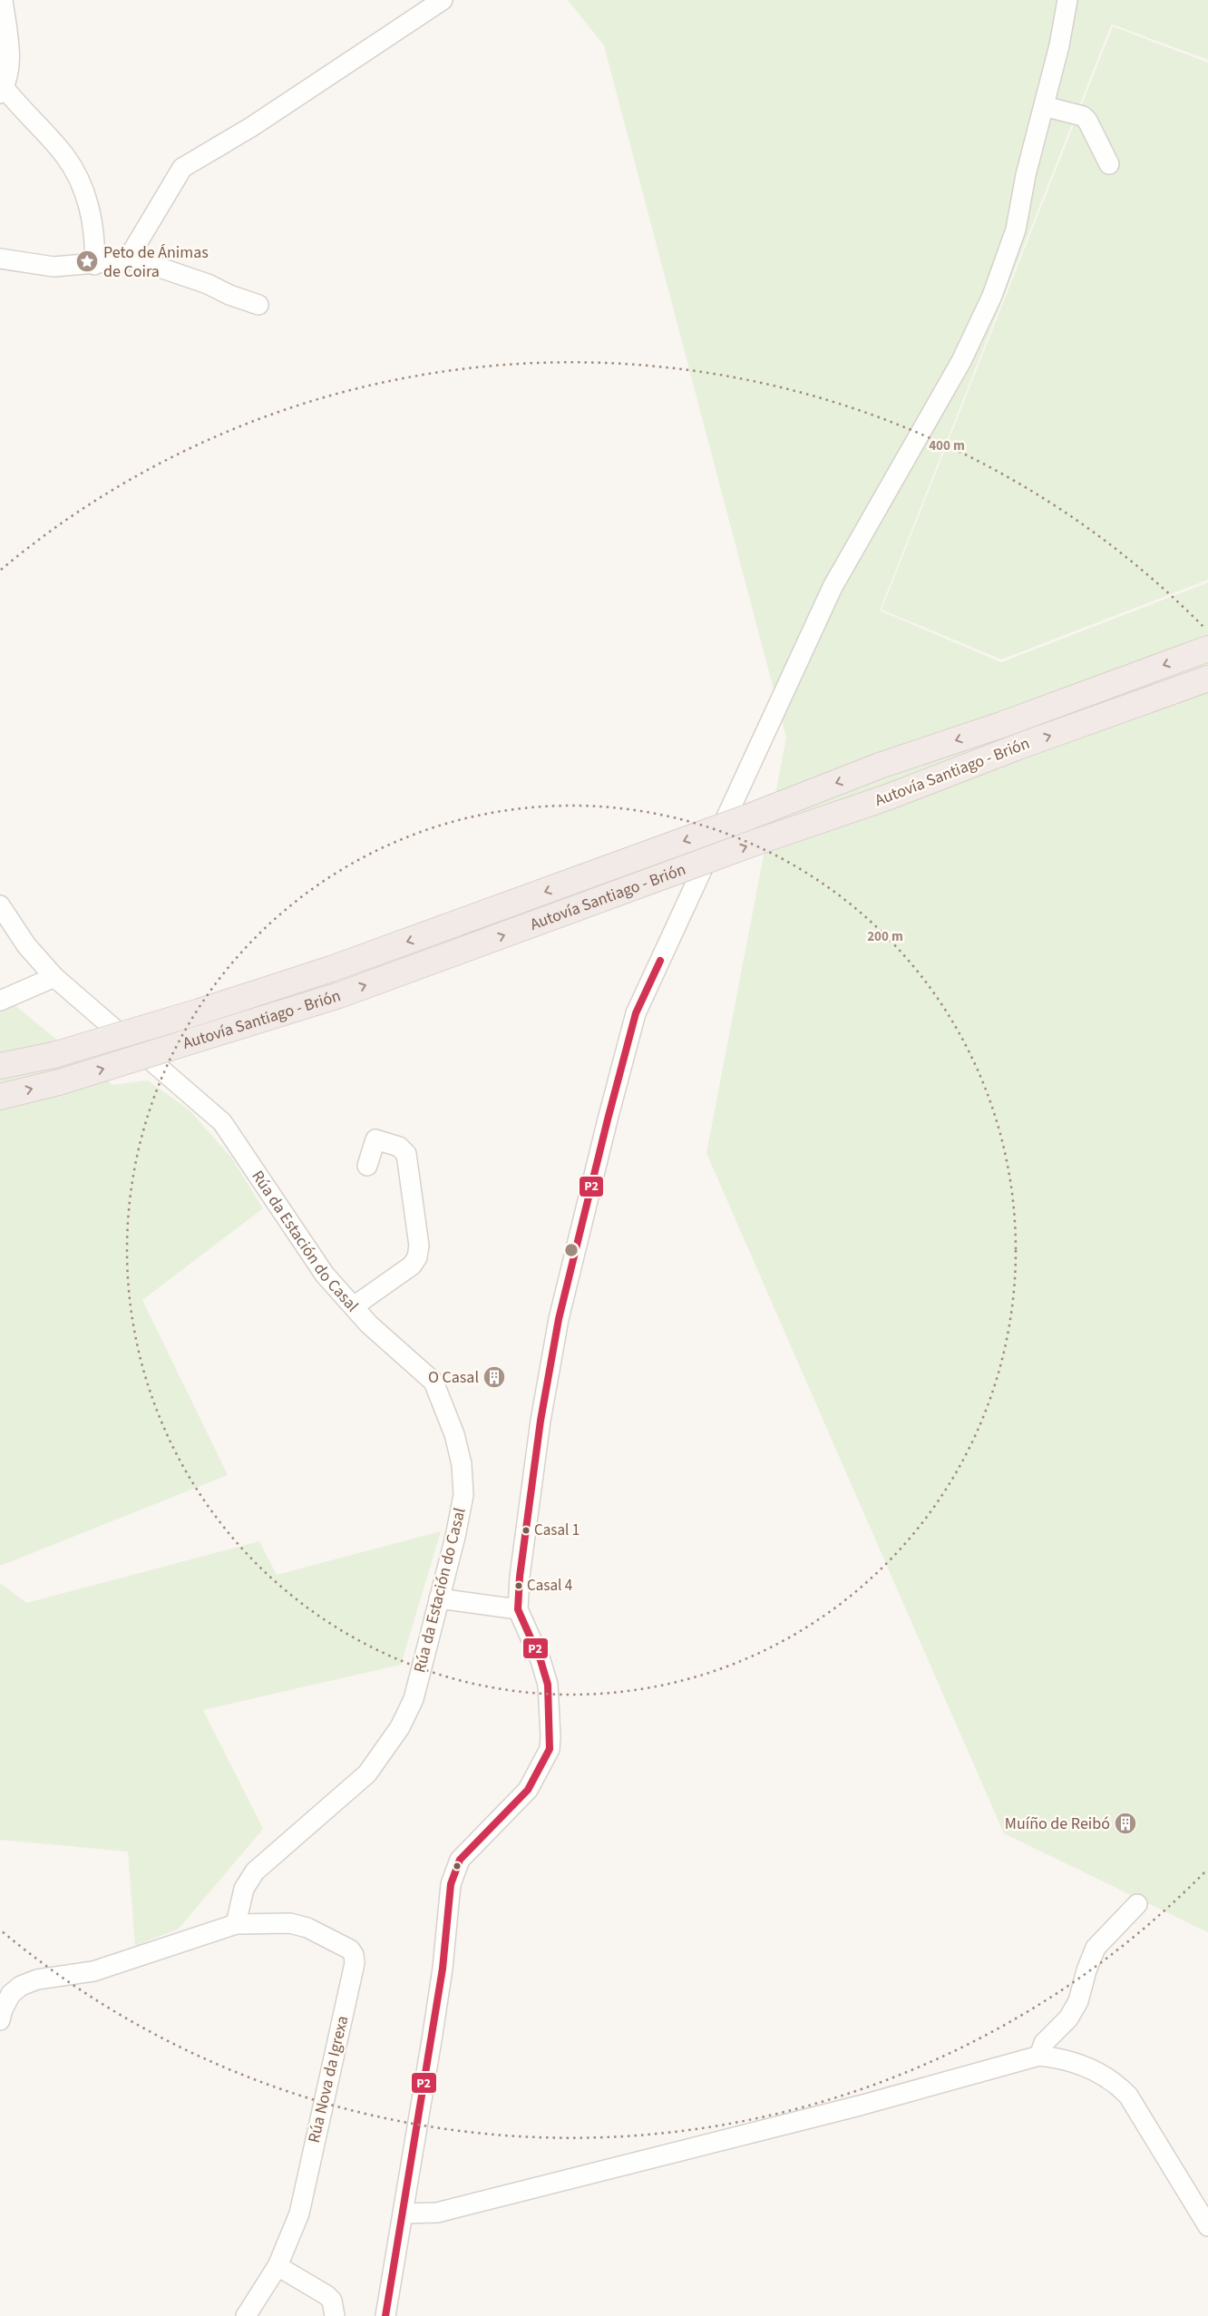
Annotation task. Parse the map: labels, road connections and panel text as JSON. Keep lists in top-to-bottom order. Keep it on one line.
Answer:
{"streets":{"highway":["Autovía Santiago - Brión"],"street":["Rúa da Estación do Casal","Rúa Nova da Igrexa"]},"crossings":[["Rúa da Estación do Casal","Rúa Nova da Igrexa"]],"places":{"place":["Peto de Ánimas de Coira"],"building":["O Casal","Muíño de Reibó"],"other":["Casal 1","Casal 4"]},"lines":["transit line P2"],"rings":["400 m","200 m"]}
